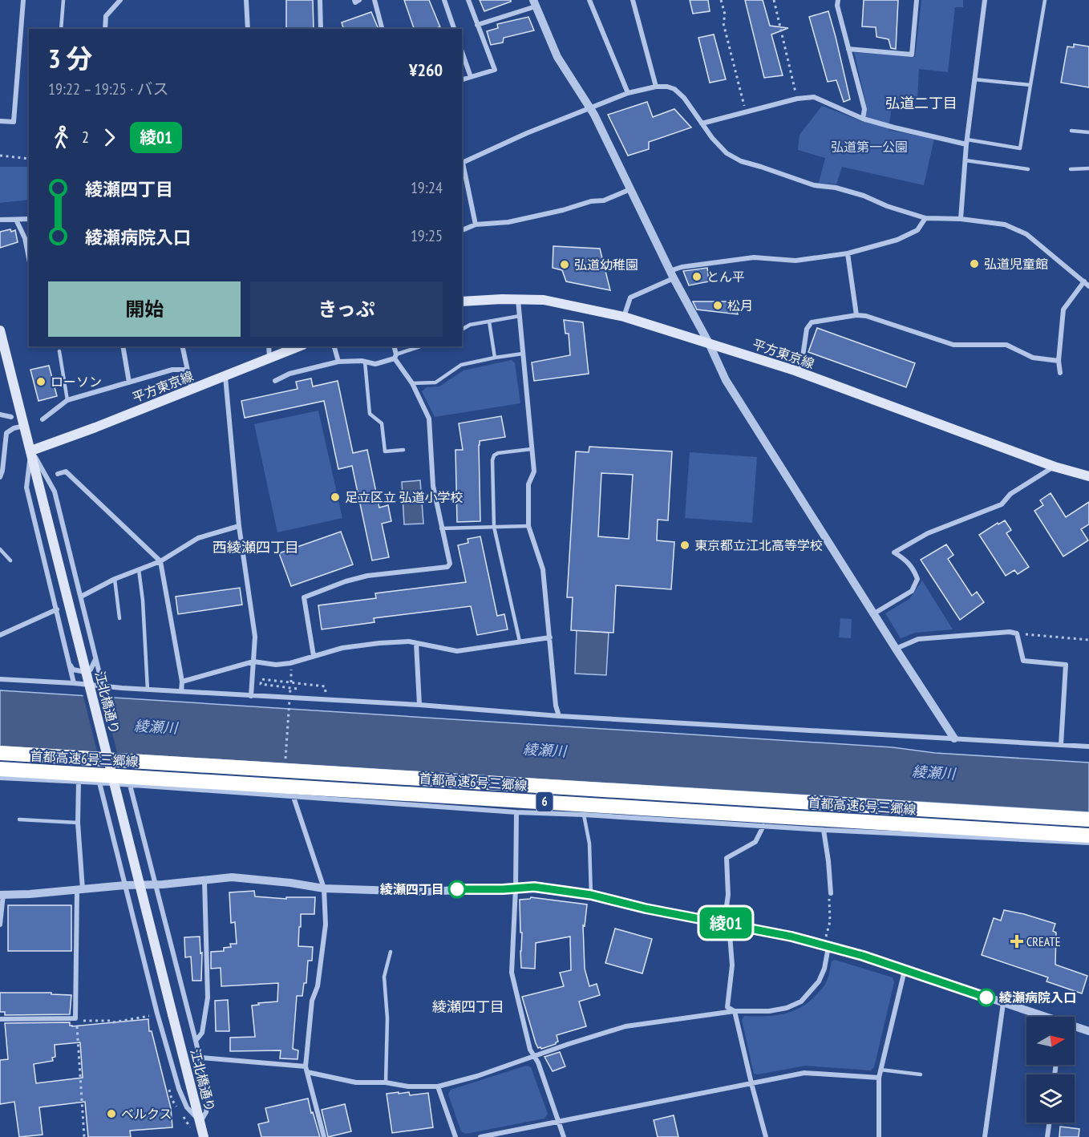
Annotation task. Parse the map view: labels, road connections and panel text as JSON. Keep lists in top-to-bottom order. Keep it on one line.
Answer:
{"streets":{"highway":["首都高速6号三郷線","6"],"main road":["平方東京線","江北橋通り"]},"crossings":[["平方東京線","江北橋通り"]],"districts":["弘道二丁目","西綾瀬四丁目","綾瀬四丁目"],"water":["綾瀬川"],"parks":["弘道第一公園"],"places":{"other":["弘道児童館","弘道幼稚園","とん平","松月","ローソン","足立区立 弘道小学校","東京都立江北高等学校","綾瀬四丁目","綾瀬病院入口","ベルクス"],"health":["CREATE"]},"lines":["bus line 綾01"],"north":"right","page":{"on_map":"綾01","heading":["3 分","19:22 – 19:25 · バス","¥260"],"legs":["2","綾01"],"list":[{"name":"綾瀬四丁目","value":"19:24"},{"name":"綾瀬病院入口","value":"19:25"}],"buttons":["開始","きっぷ"]}}
